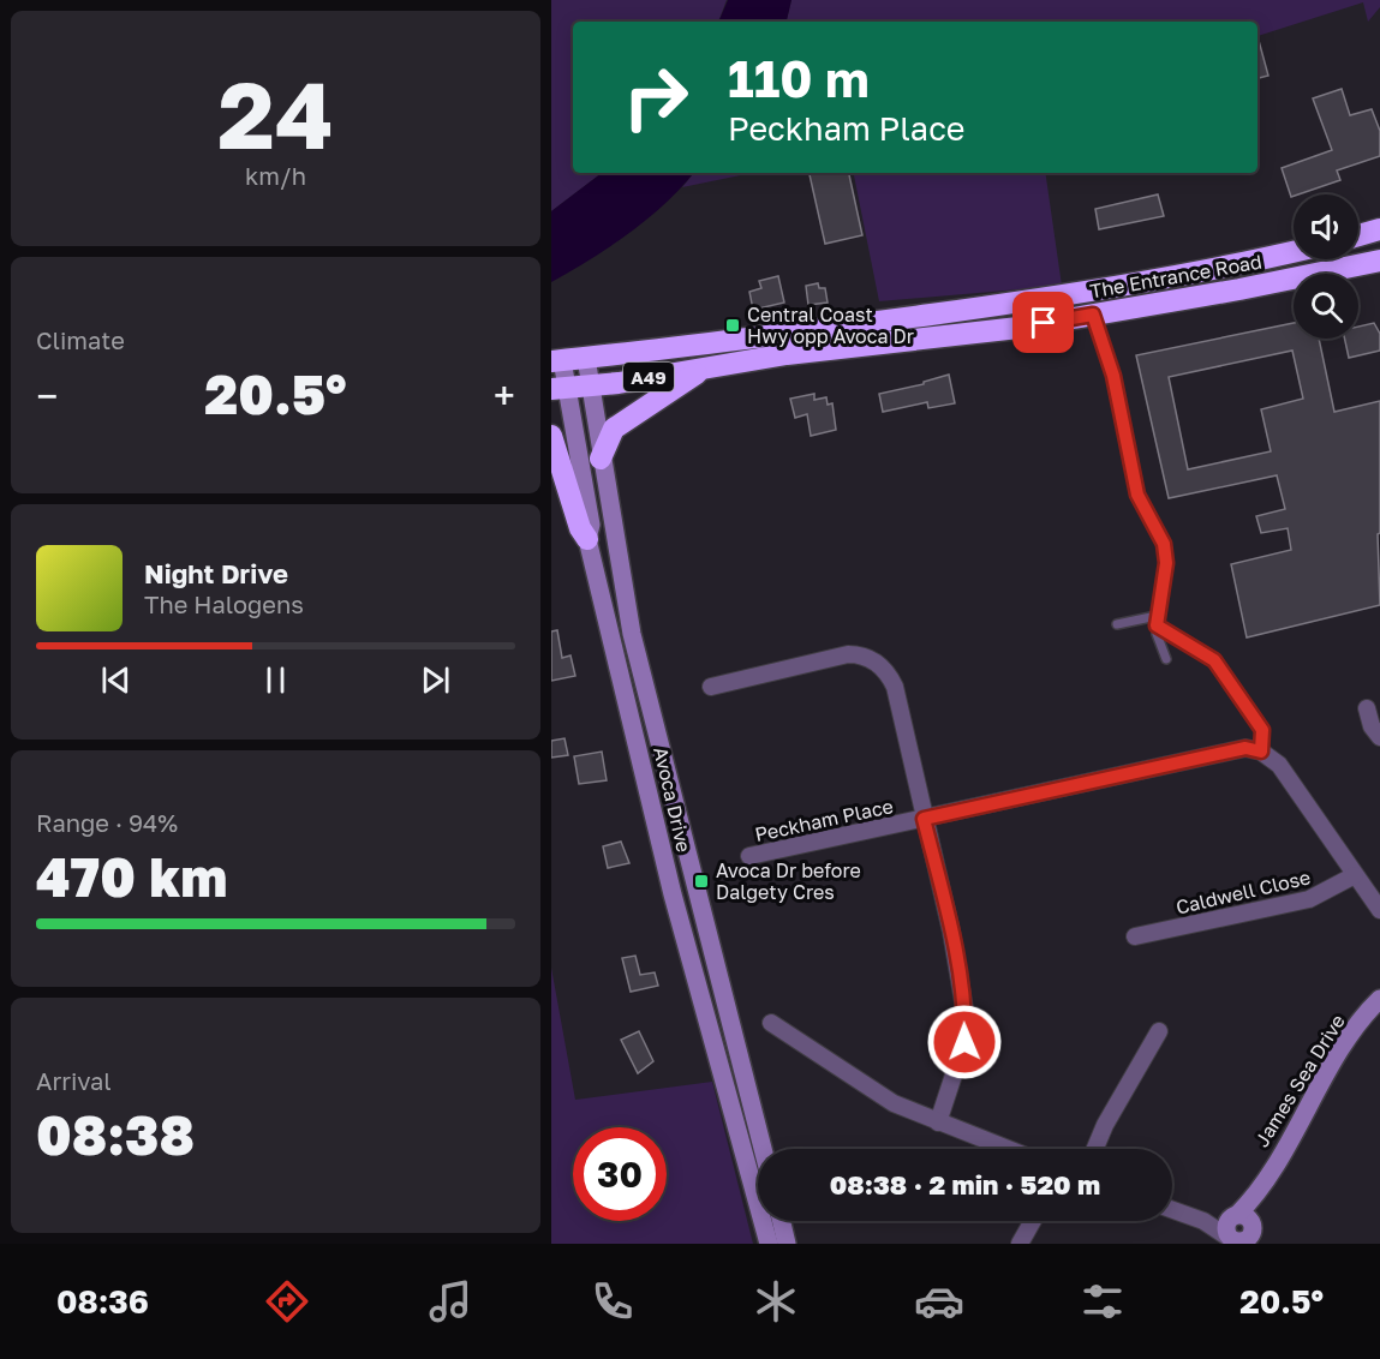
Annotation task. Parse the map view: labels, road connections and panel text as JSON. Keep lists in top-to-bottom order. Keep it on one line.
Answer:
{"streets":{"highway":["The Entrance Road","A49"],"main road":["Avoca Drive","James Sea Drive"],"street":["Peckham Place","Caldwell Close"]},"crossings":[["The Entrance Road","Avoca Drive"]],"places":{"transit":["Central Coast Hwy opp Avoca Dr","Avoca Dr before Dalgety Cres"]},"page":{"tile":[["24","km/h"],"Climate",["Range · 94%","470 km"],["Arrival","08:38"]],"turn":["110 m","Peckham Place"],"heat":["−","20.5°","+"],"song":["Night Drive","The Halogens"],"limit":"30","trip":"08:38 · 2 min · 520 m","tabs":["08:36","20.5°"]}}
